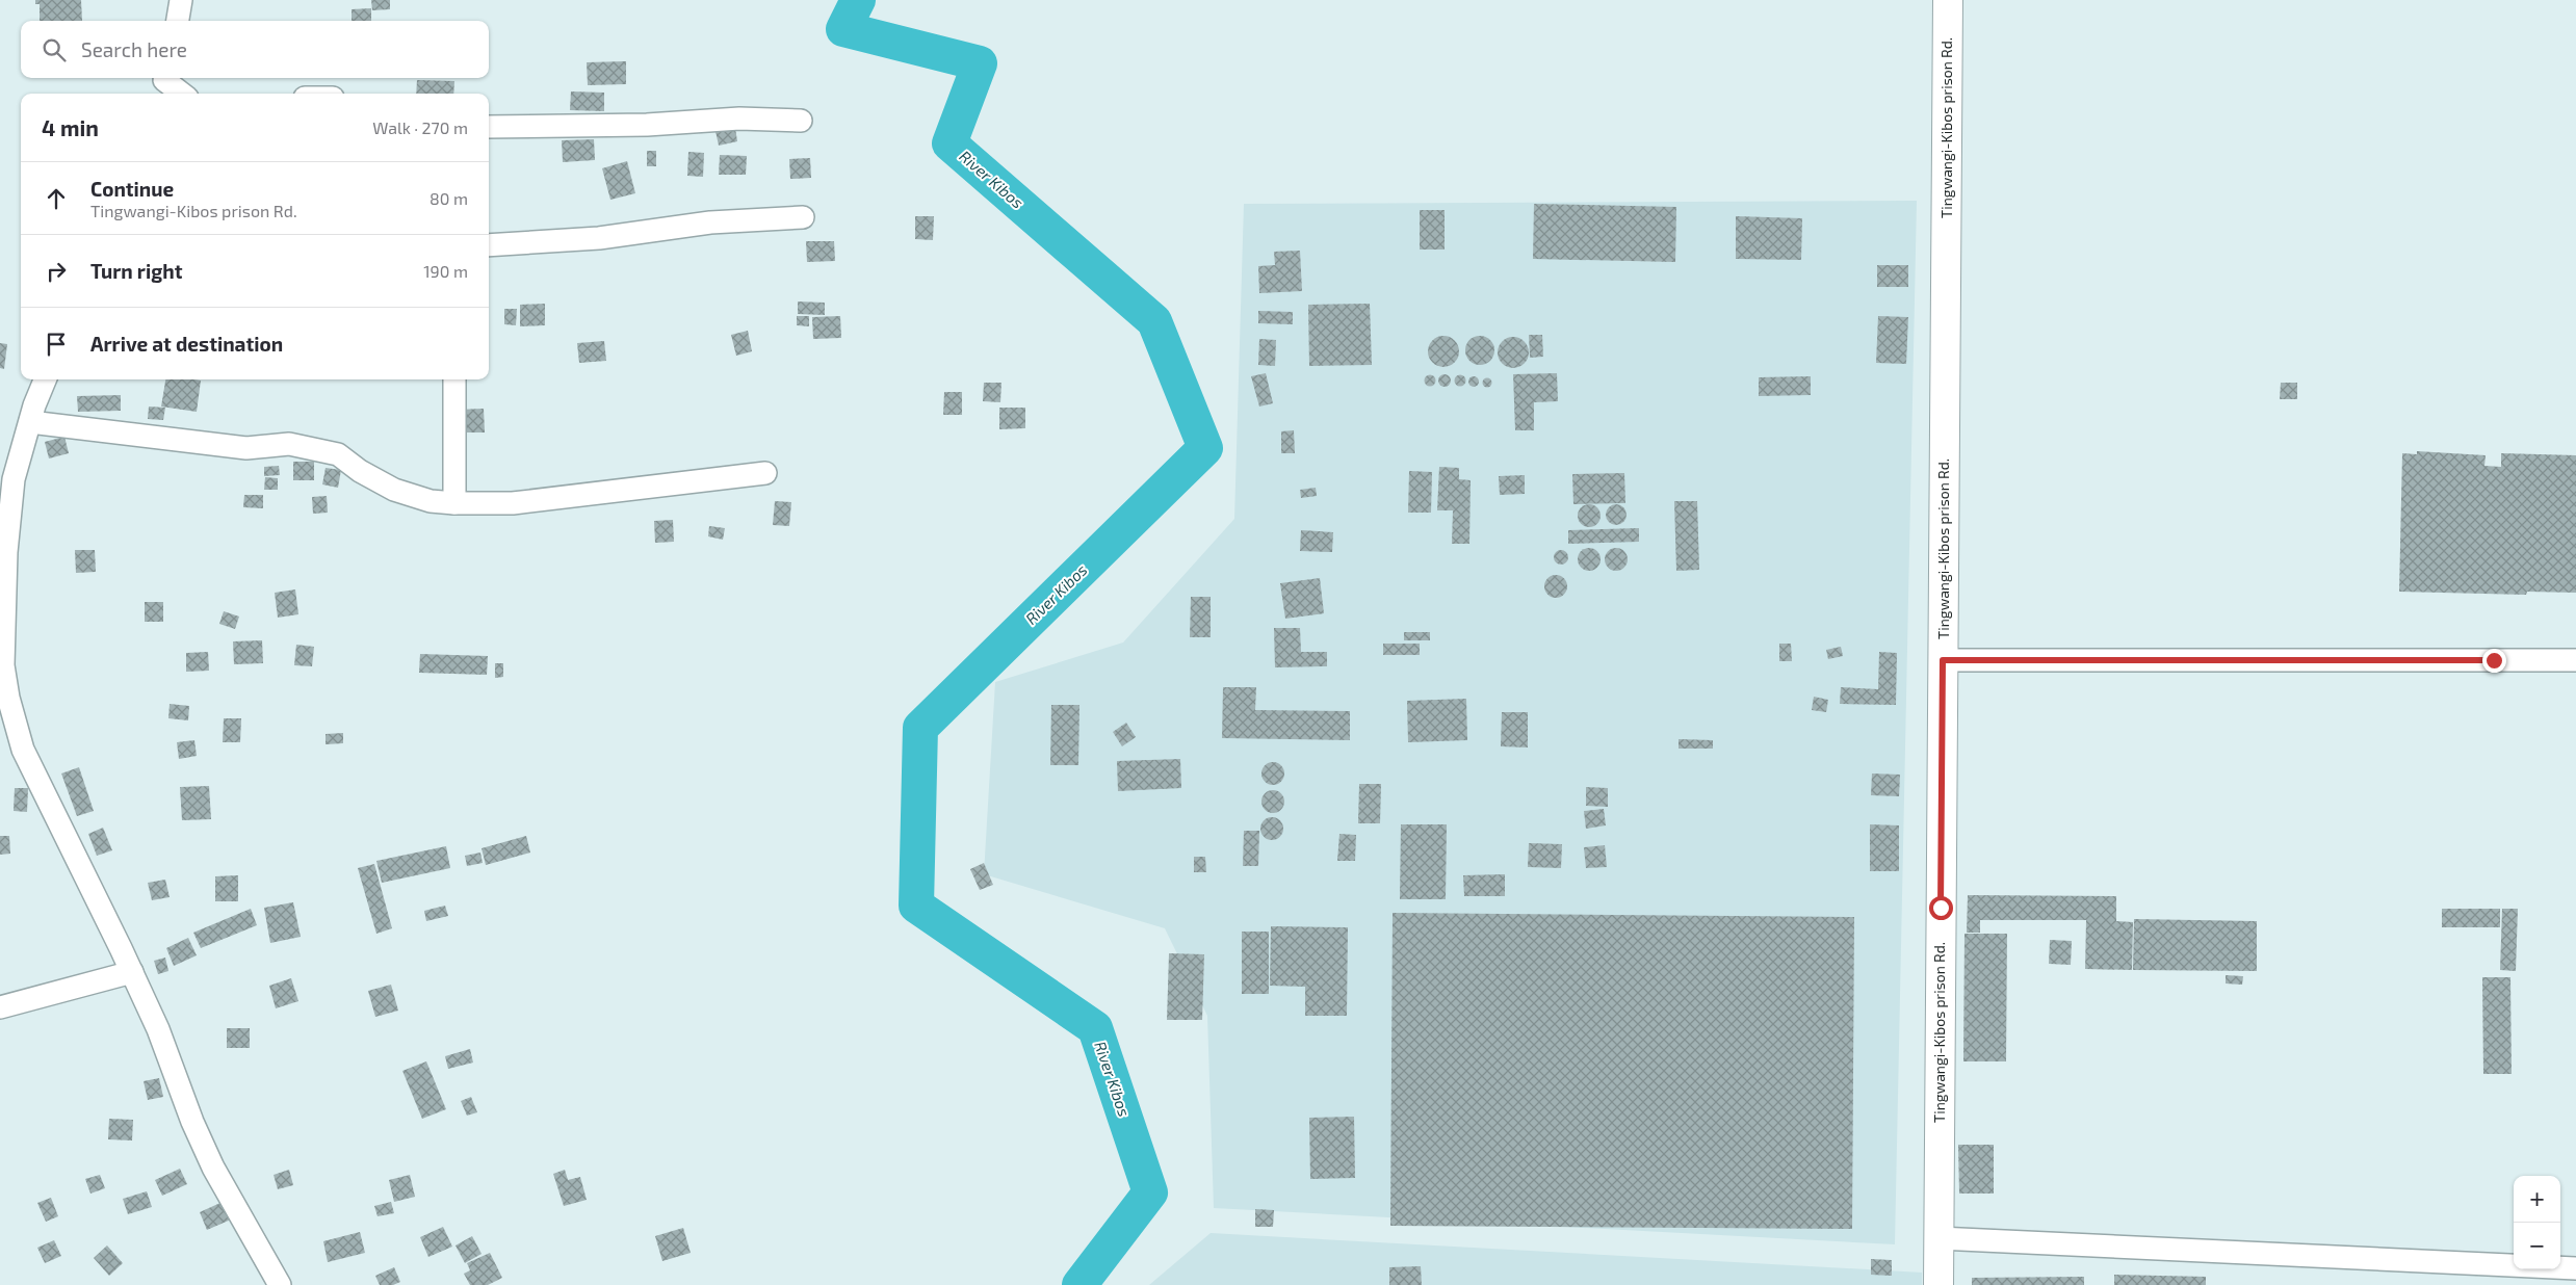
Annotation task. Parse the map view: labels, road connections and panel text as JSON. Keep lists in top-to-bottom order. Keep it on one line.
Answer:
{"streets":{"street":["Tingwangi-Kibos prison Rd."]},"water":["River Kibos"],"page":{"search":"Search here","heading":["4 min","Walk · 270 m"],"list":[["Continue","Tingwangi-Kibos prison Rd.","80 m"],["Turn right","190 m"],"Arrive at destination"],"map_buttons":["+","−"]}}
